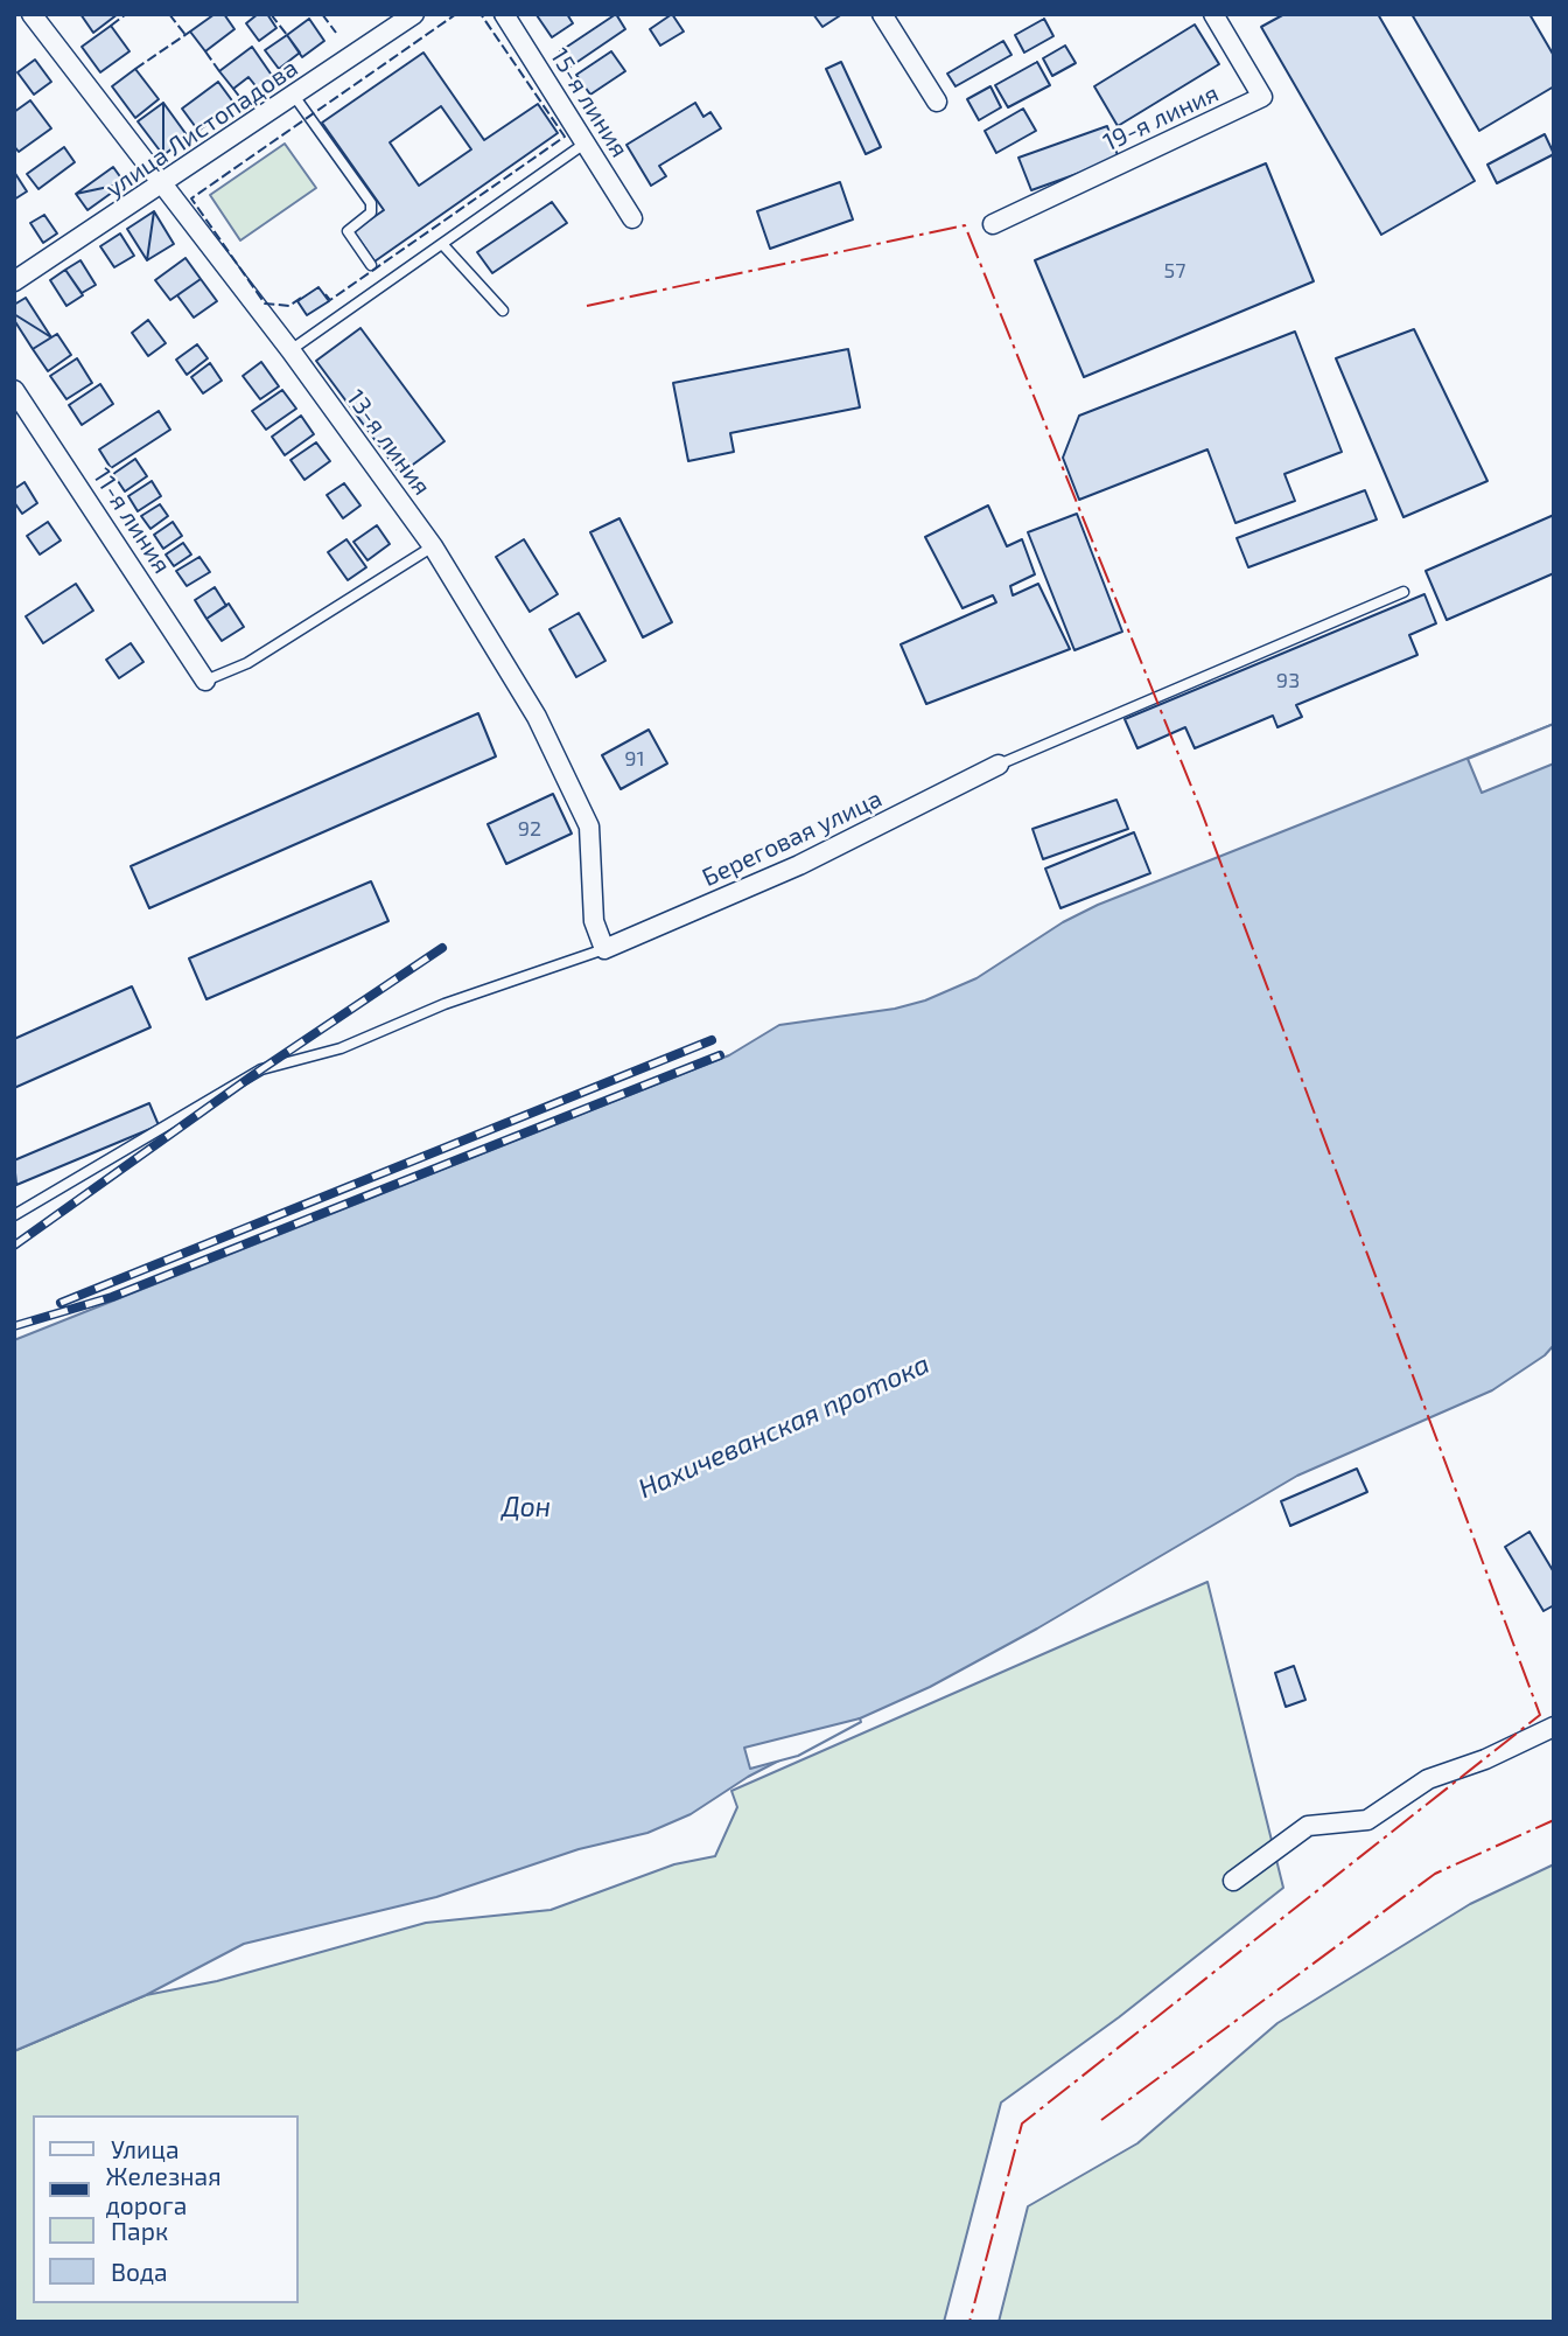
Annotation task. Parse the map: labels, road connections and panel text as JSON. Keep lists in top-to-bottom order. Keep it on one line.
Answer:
{"streets":{"street":["15-я линия","19-я линия","улица Листопадова","13-я линия","11-я линия","Береговая улица"]},"crossings":[["улица Листопадова","13-я линия"],["13-я линия","Береговая улица"]],"water":["Нахичеванская протока","Дон"],"house_numbers":["57","93","91","92"],"legend":["Улица","Железная дорога","Парк","Вода"]}
